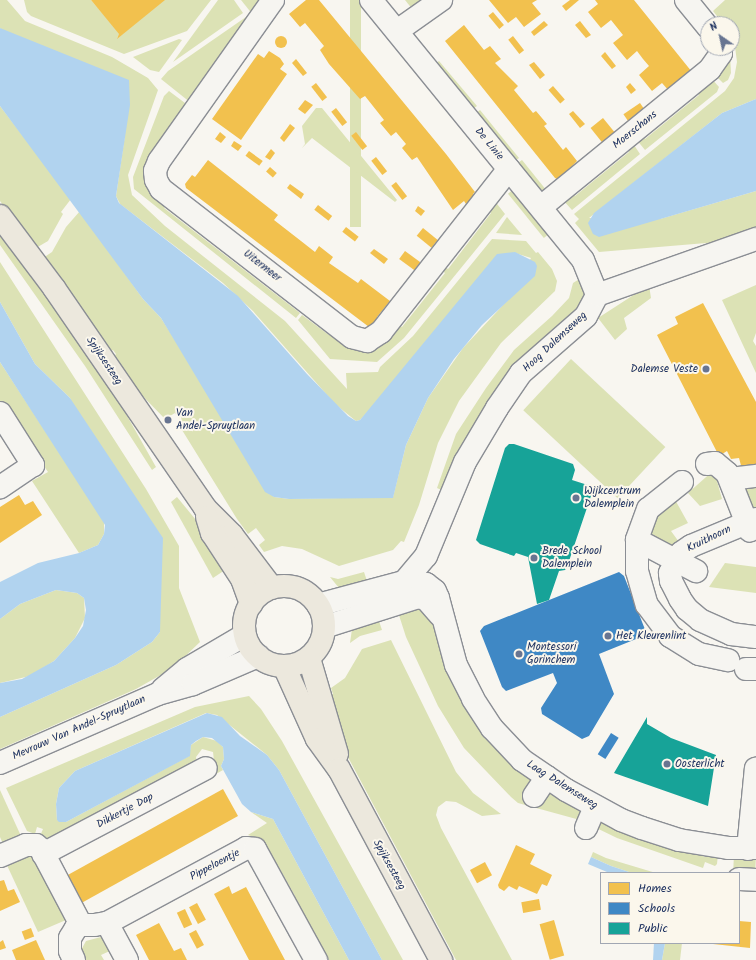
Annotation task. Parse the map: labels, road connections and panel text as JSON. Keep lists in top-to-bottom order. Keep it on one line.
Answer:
{"streets":{"main road":["Spijksesteeg"],"street":["Moerschans","De Linie","Uitermeer","Hoog Dalemseweg","Kruithoorn","Mevrouw Van Andel-Spruytlaan","Laag Dalemseweg","Dikkertje Dap","Pippeloentje"]},"crossings":[["Moerschans","De Linie"],["De Linie","Uitermeer"],["De Linie","Hoog Dalemseweg"],["Hoog Dalemseweg","Laag Dalemseweg"],["Spijksesteeg","Mevrouw Van Andel-Spruytlaan"]],"places":["Dalemse Veste","Van Andel-Spruytlaan","Wijkcentrum Dalemplein","Brede School Dalemplein","Het Kleurenlint","Montessori Gorinchem","Oosterlicht"],"legend":["Homes","Schools","Public"],"north":"top left"}
